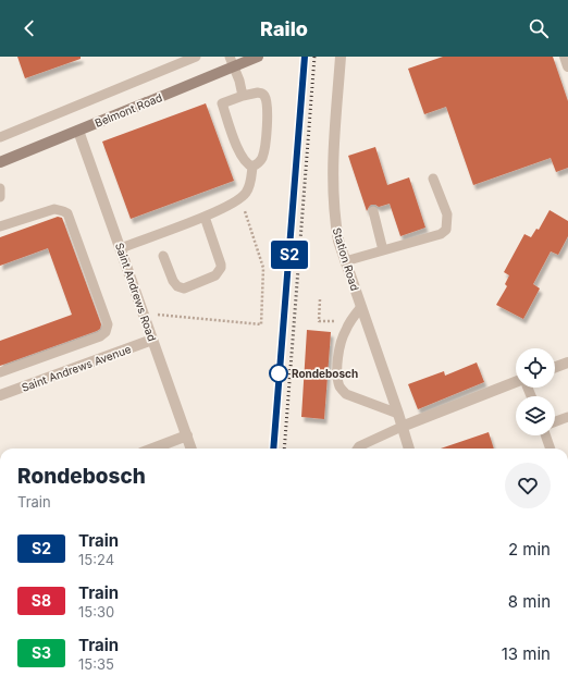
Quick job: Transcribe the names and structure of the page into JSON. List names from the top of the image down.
{
  "streets": {
    "main road": ["Belmont Road"],
    "street": ["Station Road", "Saint Andrews Road", "Saint Andrews Avenue"]
  },
  "crossings": [
    ["Belmont Road", "Saint Andrews Road"],
    ["Saint Andrews Road", "Saint Andrews Avenue"]
  ],
  "places": ["Rondebosch"],
  "page": {
    "header": "Railo",
    "on_map": "S2",
    "heading": ["Rondebosch", "Train"],
    "list": [
      {
        "mark": "S2",
        "name": "Train",
        "note": "15:24",
        "value": "2 min"
      },
      {
        "mark": "S8",
        "name": "Train",
        "note": "15:30",
        "value": "8 min"
      },
      {
        "mark": "S3",
        "name": "Train",
        "note": "15:35",
        "value": "13 min"
      }
    ]
  }
}
